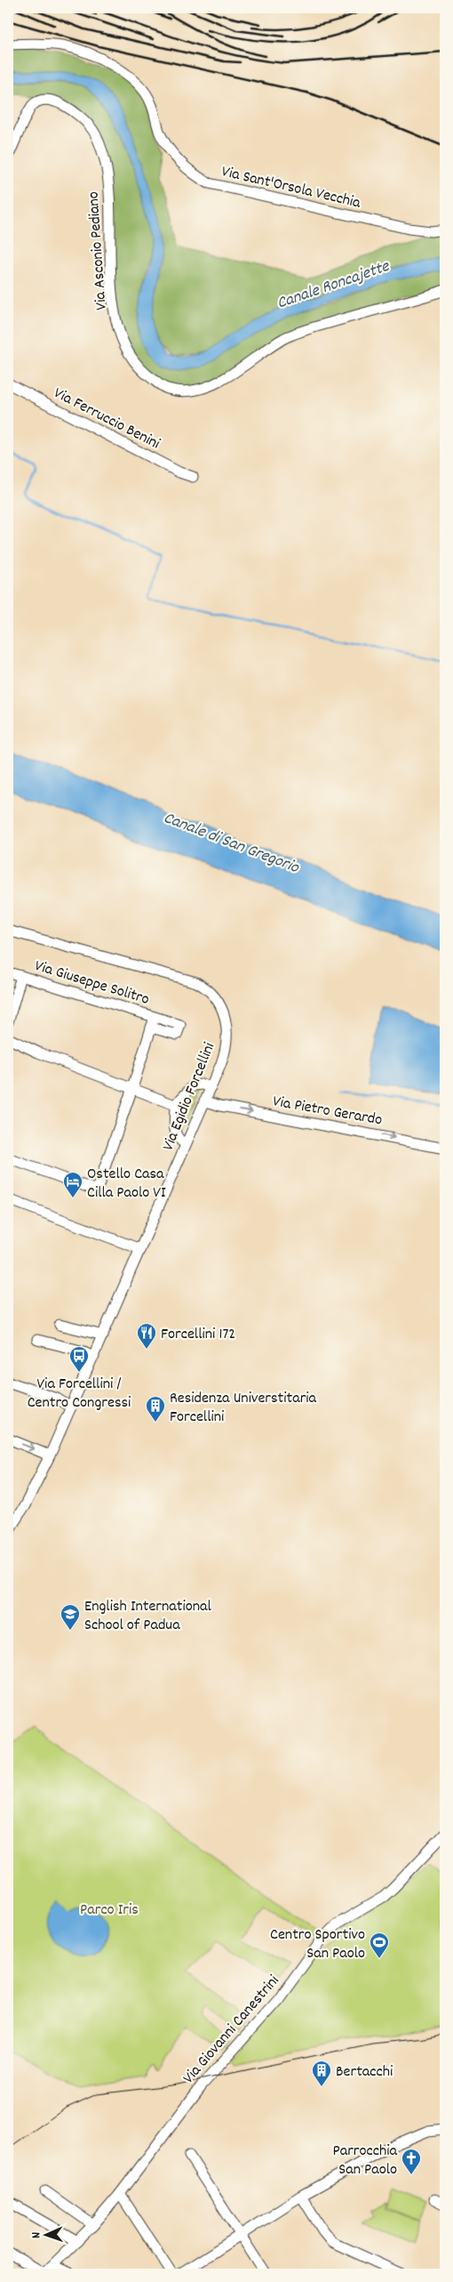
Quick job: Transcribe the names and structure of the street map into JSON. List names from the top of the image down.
{
  "streets": {
    "street": [
      "Via Sant'Orsola Vecchia",
      "Via Asconio Pediano",
      "Via Ferruccio Benini",
      "Via Giuseppe Solitro",
      "Via Egidio Forcellini",
      "Via Pietro Gerardo",
      "Via Giovanni Canestrini"
    ]
  },
  "crossings": [
    ["Via Egidio Forcellini", "Via Pietro Gerardo"]
  ],
  "one_way": ["Via Pietro Gerardo"],
  "water": ["Canale Roncajette", "Canale di San Gregorio"],
  "parks": ["Parco Iris"],
  "places": {
    "hotel": ["Ostello Casa Cilla Paolo VI"],
    "restaurant": ["Forcellini 172"],
    "bus stop": ["Via Forcellini / Centro Congressi"],
    "building": ["Residenza Universtitaria Forcellini", "Bertacchi"],
    "school or university": ["English International School of Padua"],
    "sports": ["Centro Sportivo San Paolo"],
    "church": ["Parrocchia San Paolo"]
  },
  "north": "left"
}
